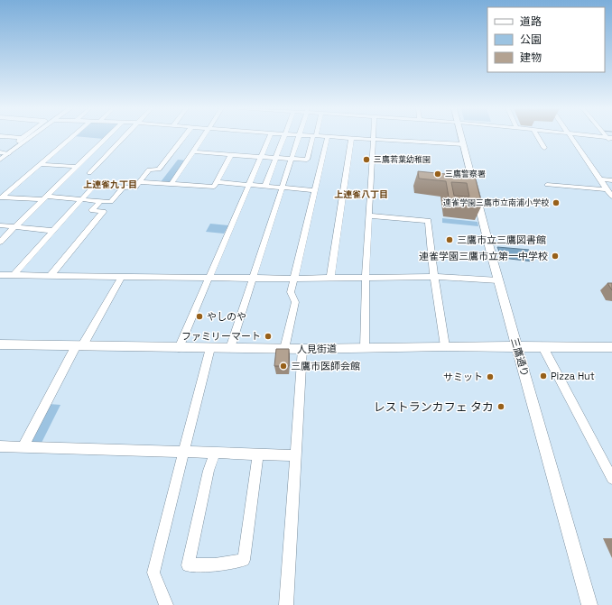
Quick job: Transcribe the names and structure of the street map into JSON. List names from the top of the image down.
{
  "streets": {
    "main road": ["人見街道", "三鷹通り"]
  },
  "crossings": [
    ["人見街道", "三鷹通り"]
  ],
  "districts": ["上連雀九丁目", "上連雀八丁目"],
  "places": [
    "三鷹若葉幼稚園",
    "三鷹警察署",
    "連雀学園三鷹市立南浦小学校",
    "三鷹市立三鷹図書館",
    "連雀学園三鷹市立第一中学校",
    "やしのや",
    "ファミリーマート",
    "三鷹市医師会館",
    "Pizza Hut",
    "サミット",
    "レストランカフェ タカ"
  ],
  "legend": ["道路", "公園", "建物"]
}
